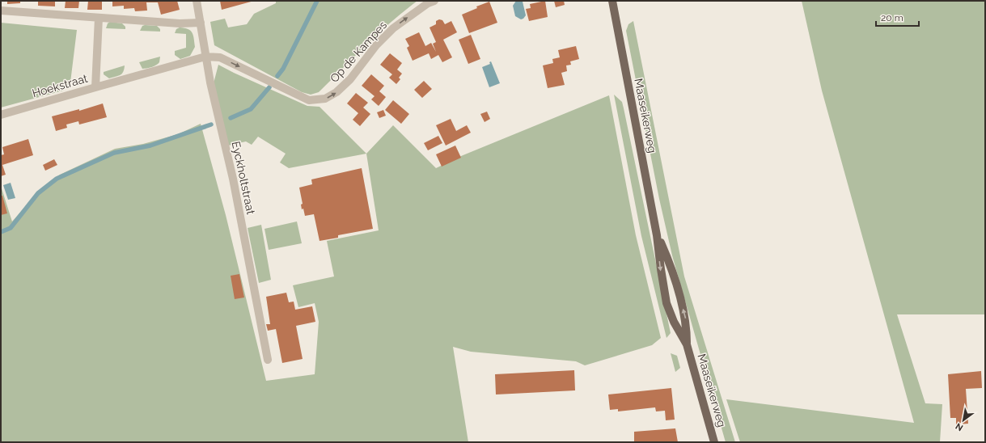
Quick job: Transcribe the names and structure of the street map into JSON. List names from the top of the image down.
{
  "streets": {
    "main road": ["Maaseikerweg"],
    "street": ["Op de Kampes", "Hoekstraat", "Eyckholtstraat"]
  },
  "crossings": [
    ["Op de Kampes", "Eyckholtstraat"]
  ],
  "one_way": ["Op de Kampes"],
  "scale_bar": "20 m",
  "north": "bottom left"
}
